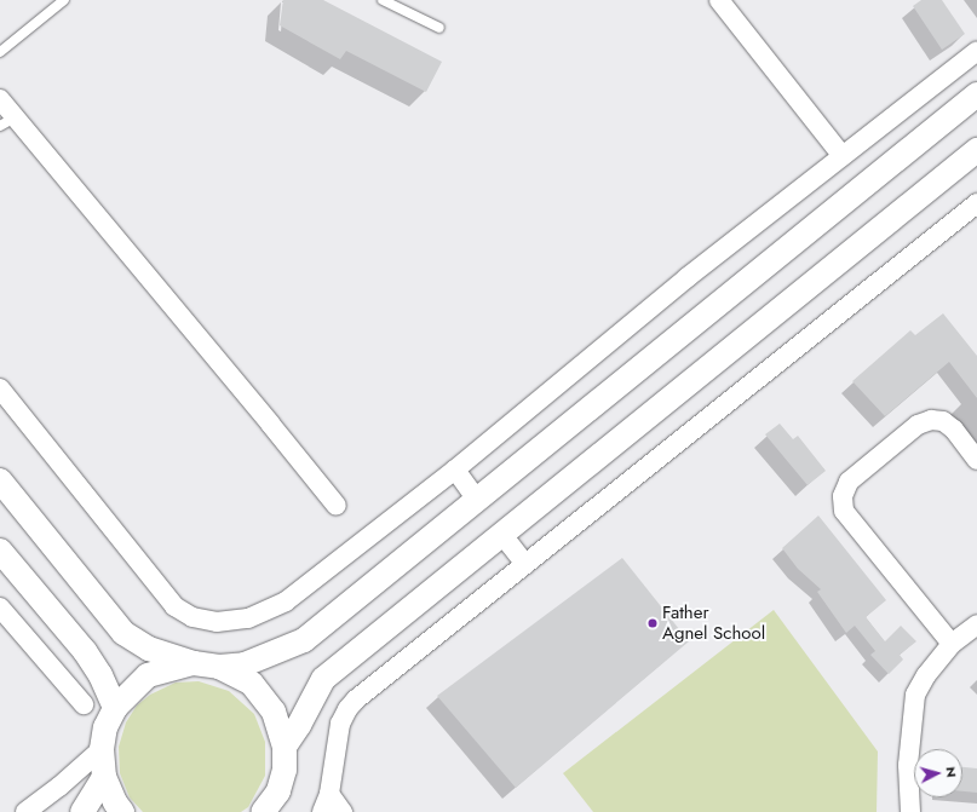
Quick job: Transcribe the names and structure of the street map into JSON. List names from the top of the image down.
{
  "places": ["Father Agnel School"],
  "north": "right"
}
